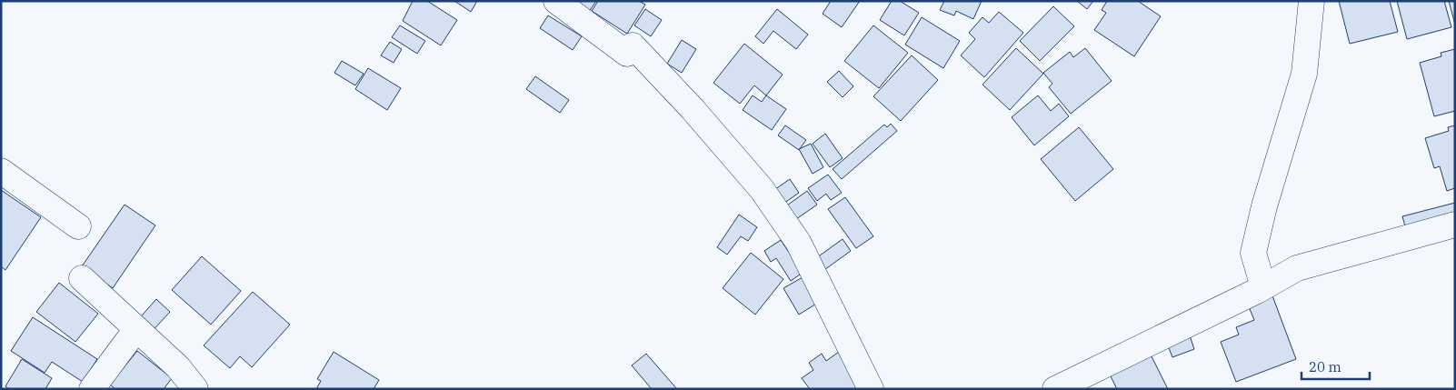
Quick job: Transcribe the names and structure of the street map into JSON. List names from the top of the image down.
{
  "scale_bar": "20 m"
}
